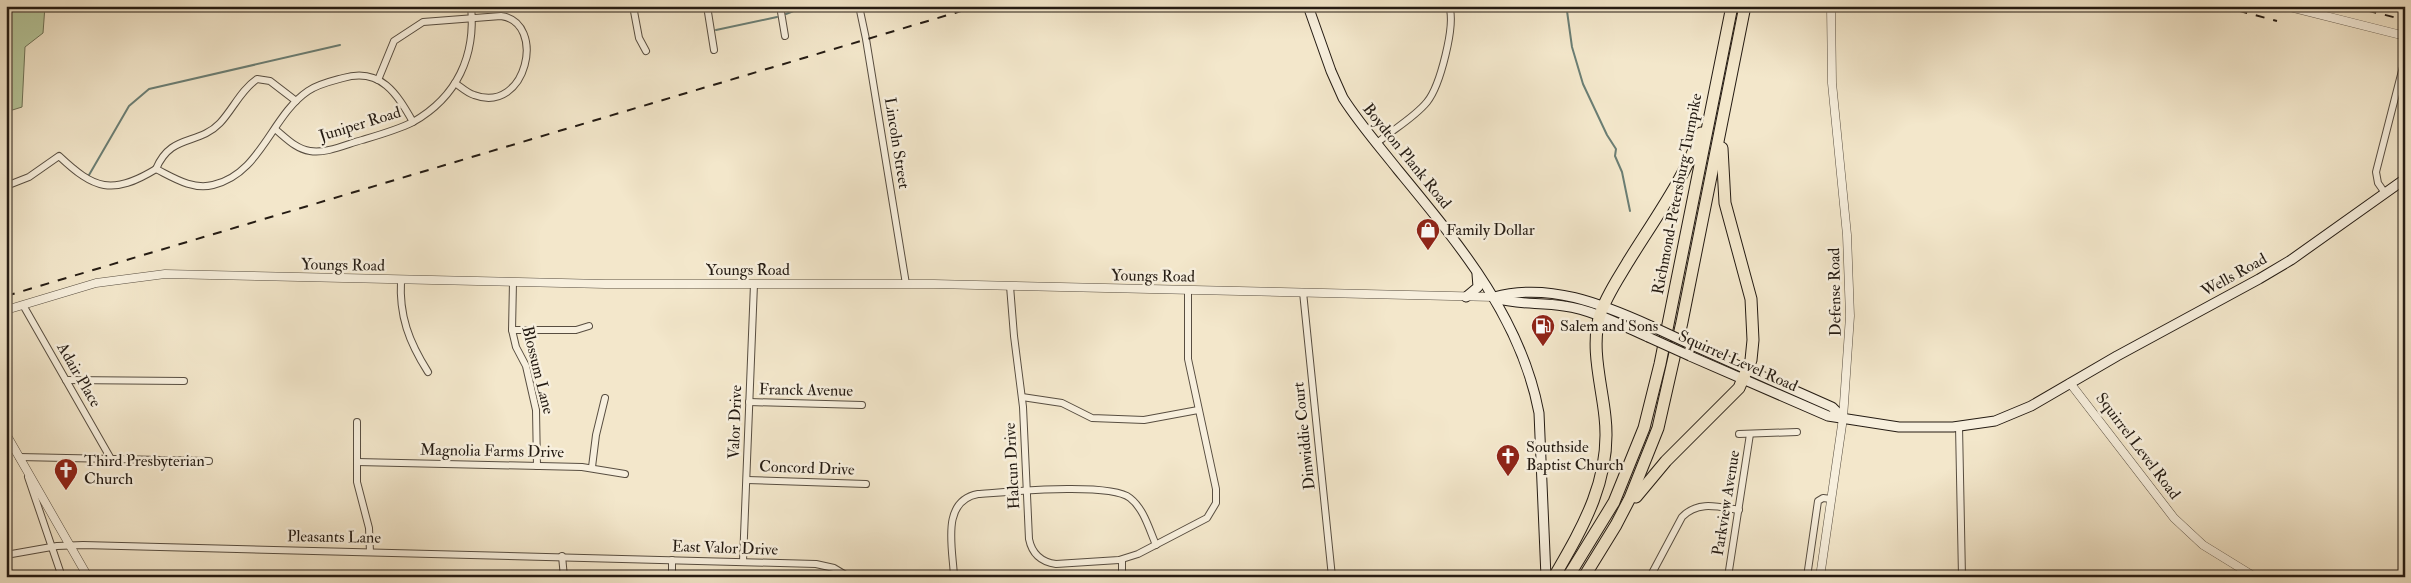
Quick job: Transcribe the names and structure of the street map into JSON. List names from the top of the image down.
{
  "streets": {
    "highway": ["Richmond-Petersburg Turnpike"],
    "main road": ["Boydton Plank Road", "Wells Road", "Squirrel Level Road"],
    "street": [
      "Juniper Road",
      "Lincoln Street",
      "Youngs Road",
      "Defense Road",
      "Blossum Lane",
      "Adair Place",
      "Franck Avenue",
      "Valor Drive",
      "Dinwiddie Court",
      "Magnolia Farms Drive",
      "Halcun Drive",
      "Concord Drive",
      "Parkview Avenue",
      "Pleasants Lane",
      "East Valor Drive"
    ]
  },
  "crossings": [
    ["Lincoln Street", "Youngs Road"],
    ["Boydton Plank Road", "Youngs Road"],
    ["Boydton Plank Road", "Squirrel Level Road"],
    ["Youngs Road", "Squirrel Level Road"],
    ["Youngs Road", "Blossum Lane"],
    ["Youngs Road", "Adair Place"],
    ["Youngs Road", "Valor Drive"],
    ["Youngs Road", "Dinwiddie Court"],
    ["Youngs Road", "Halcun Drive"],
    ["Wells Road", "Squirrel Level Road"],
    ["Defense Road", "Squirrel Level Road"],
    ["Blossum Lane", "Magnolia Farms Drive"],
    ["Franck Avenue", "Valor Drive"],
    ["Valor Drive", "Concord Drive"],
    ["Valor Drive", "East Valor Drive"],
    ["Pleasants Lane", "East Valor Drive"]
  ],
  "places": {
    "shop": ["Family Dollar"],
    "fuel station": ["Salem and Sons"],
    "church": ["Southside Baptist Church", "Third Presbyterian Church"]
  }
}
